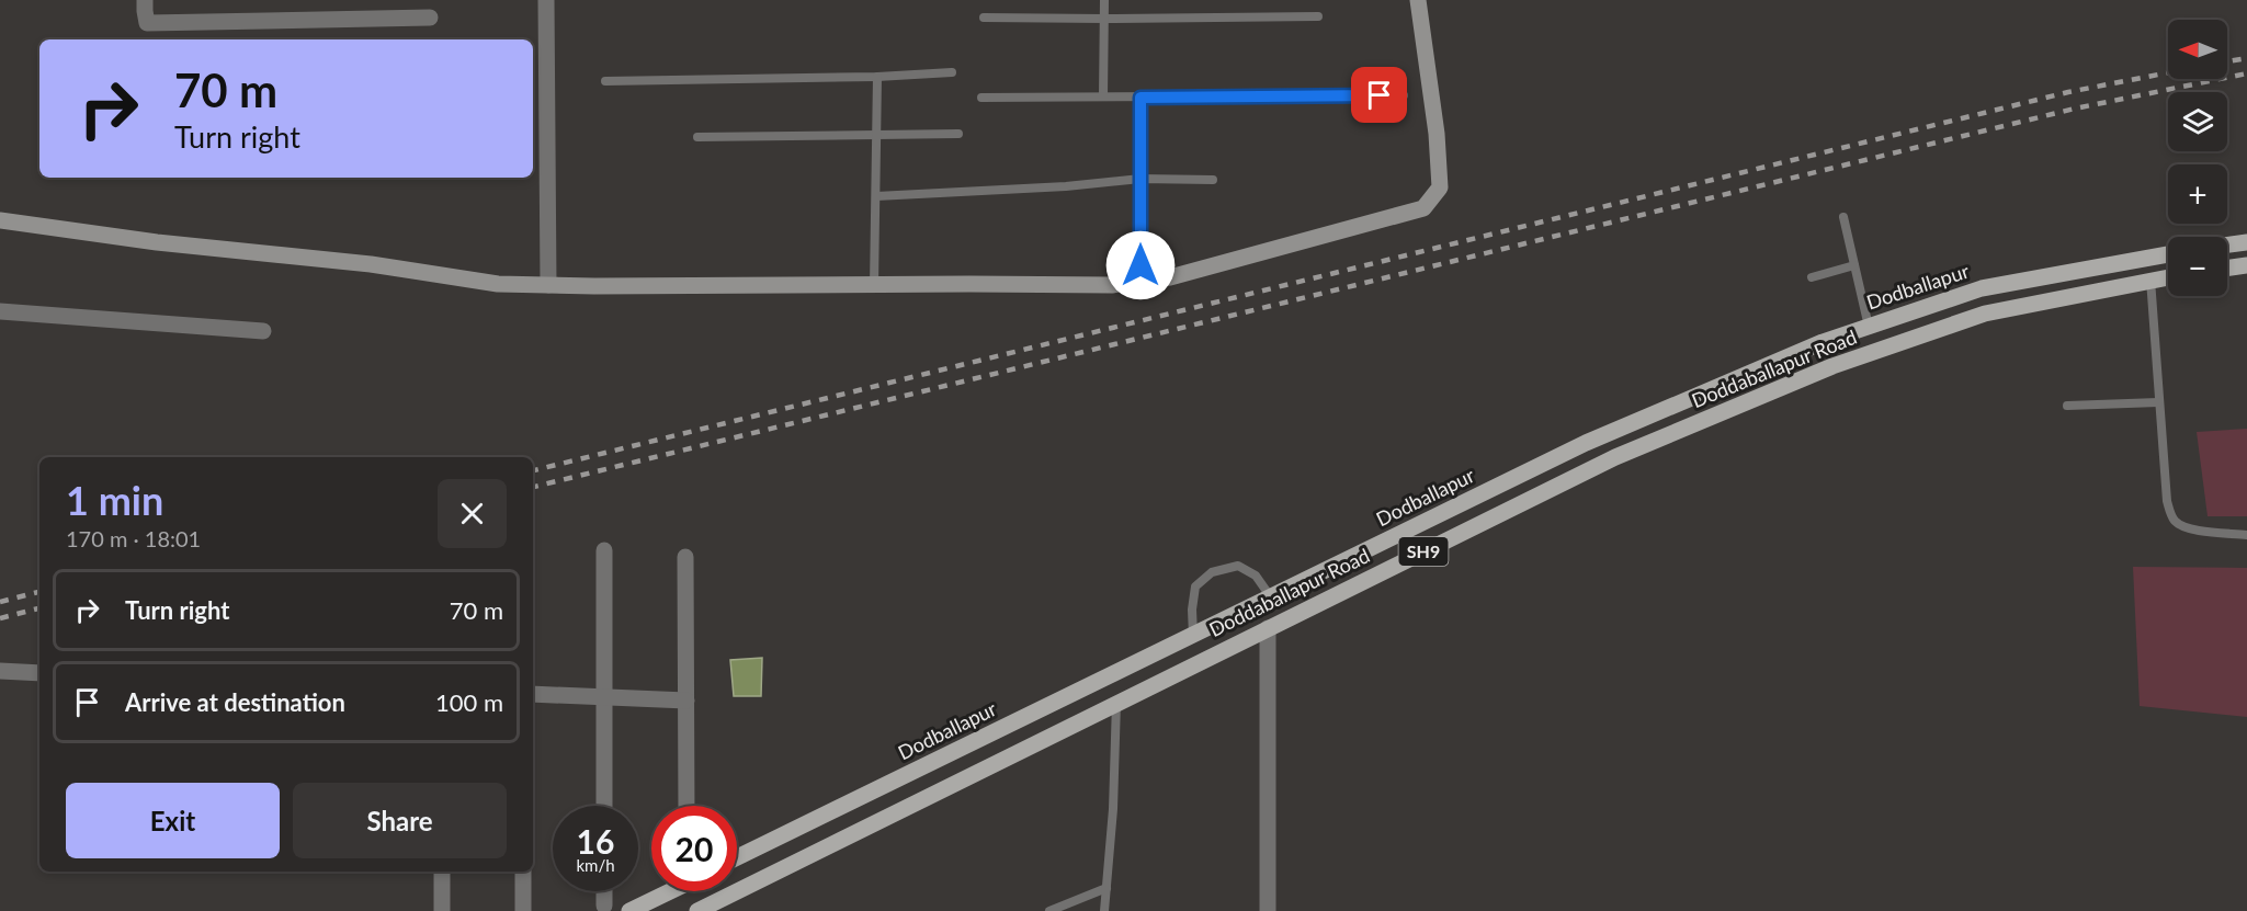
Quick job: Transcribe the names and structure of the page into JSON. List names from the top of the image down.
{
  "streets": {
    "main road": ["Dodballapur", "Doddaballapur Road", "SH9"]
  },
  "north": "left",
  "page": {
    "map_buttons": ["+", "−"],
    "turn": ["70 m", "Turn right"],
    "heading": ["1 min", "170 m · 18:01"],
    "list": [
      {
        "name": "Turn right",
        "value": "70 m"
      },
      {
        "name": "Arrive at destination",
        "value": "100 m"
      }
    ],
    "buttons": ["Exit", "Share"],
    "speed": "16 km/h",
    "limit": "20"
  }
}
